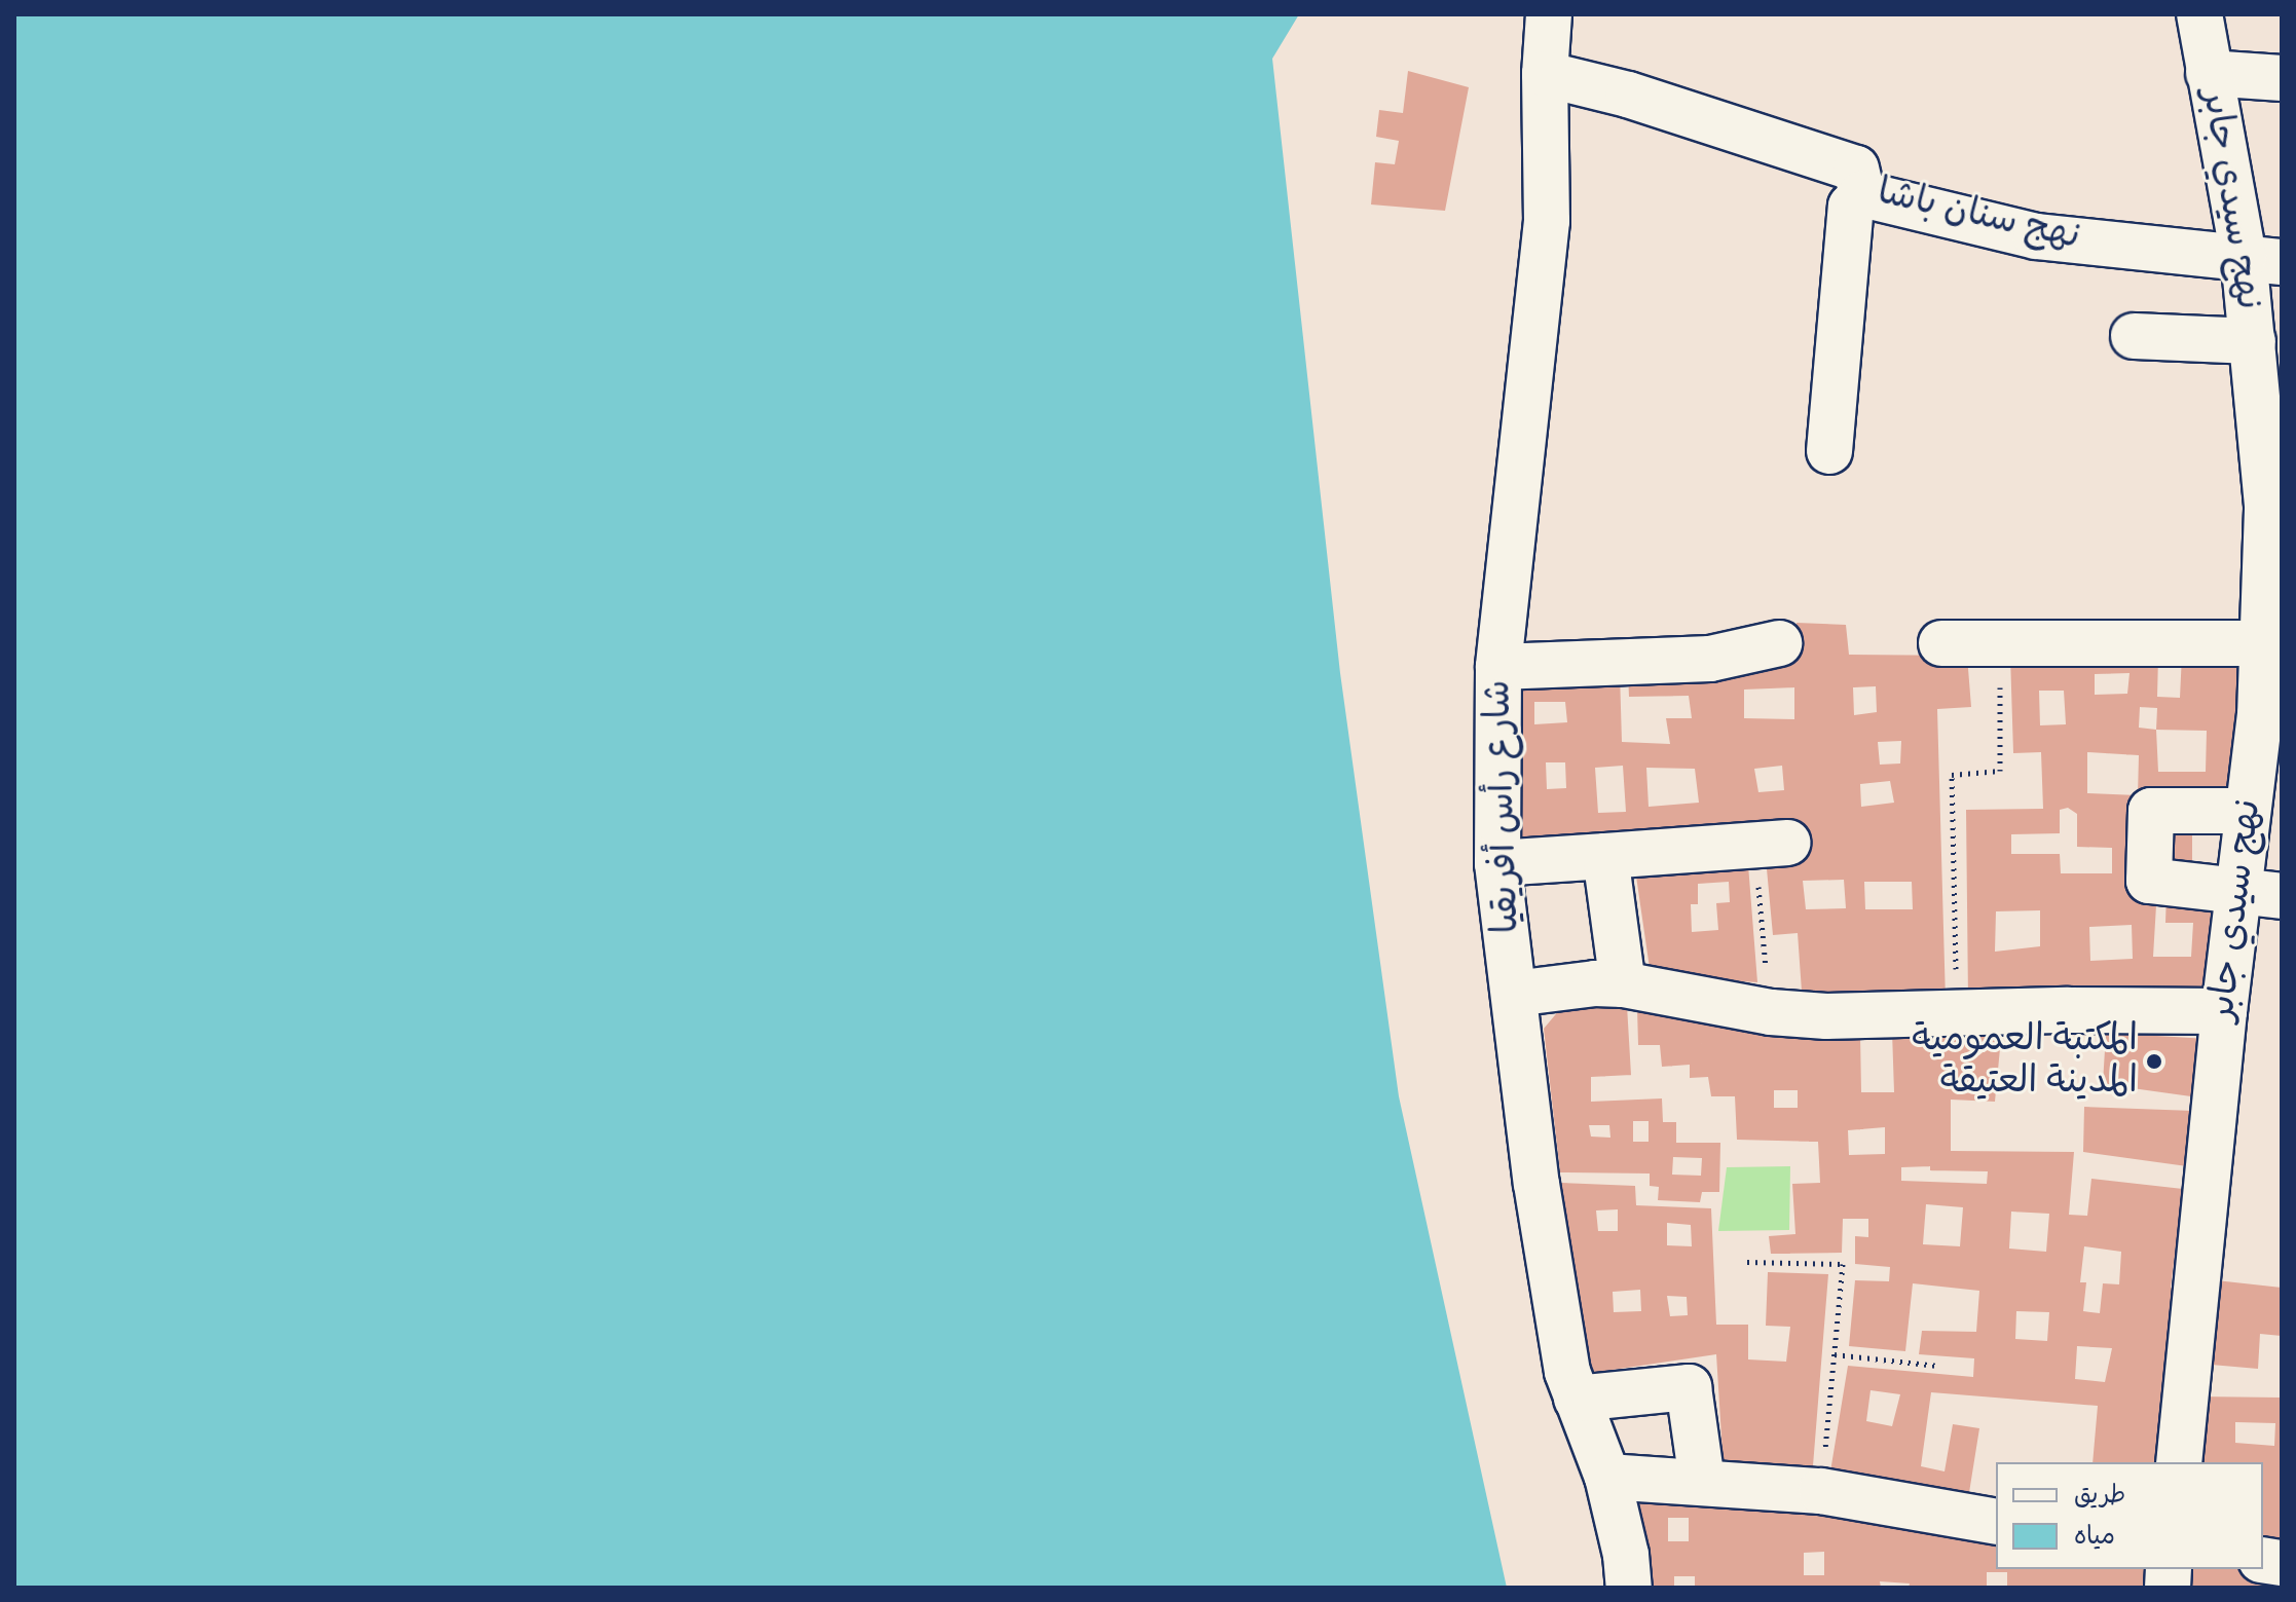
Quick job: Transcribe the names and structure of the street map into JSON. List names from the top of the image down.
{
  "streets": {
    "street": ["نهج سيدي جابر", "نهج سنان باشا", "شارع رأس أفريقيا"]
  },
  "crossings": [
    ["نهج سيدي جابر", "نهج سنان باشا"],
    ["نهج سنان باشا", "شارع رأس أفريقيا"]
  ],
  "places": ["المكتبة العمومية المدينة العتيقة"],
  "legend": ["طريق", "مياه"]
}
